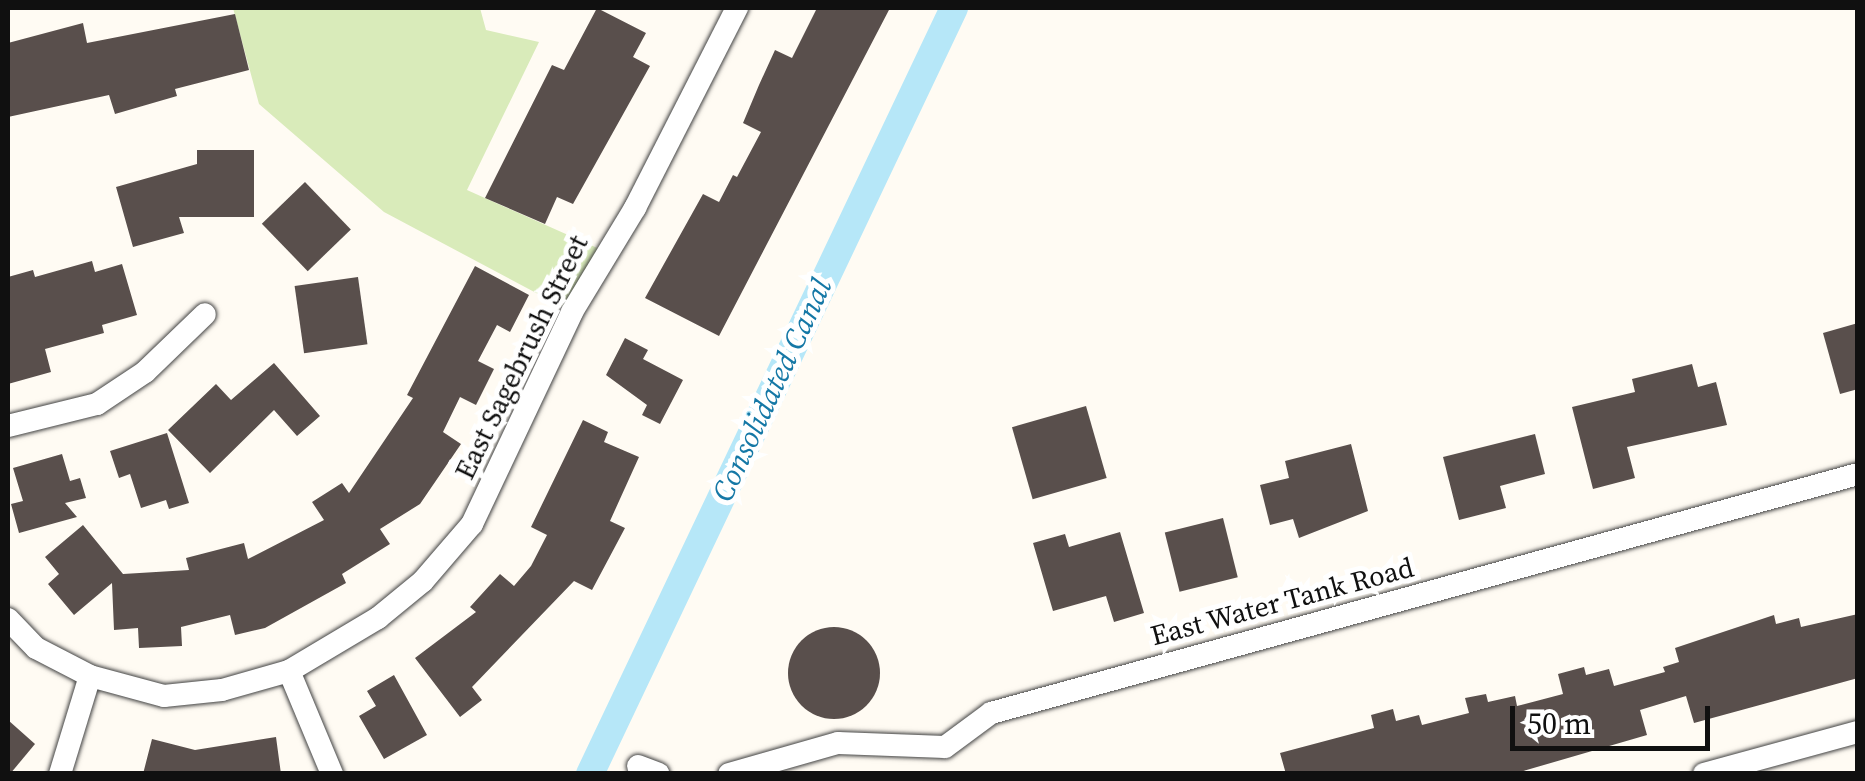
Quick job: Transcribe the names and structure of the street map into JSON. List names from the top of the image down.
{
  "streets": {
    "street": ["East Sagebrush Street", "East Water Tank Road"]
  },
  "water": ["Consolidated Canal"],
  "scale_bar": "50 m"
}
